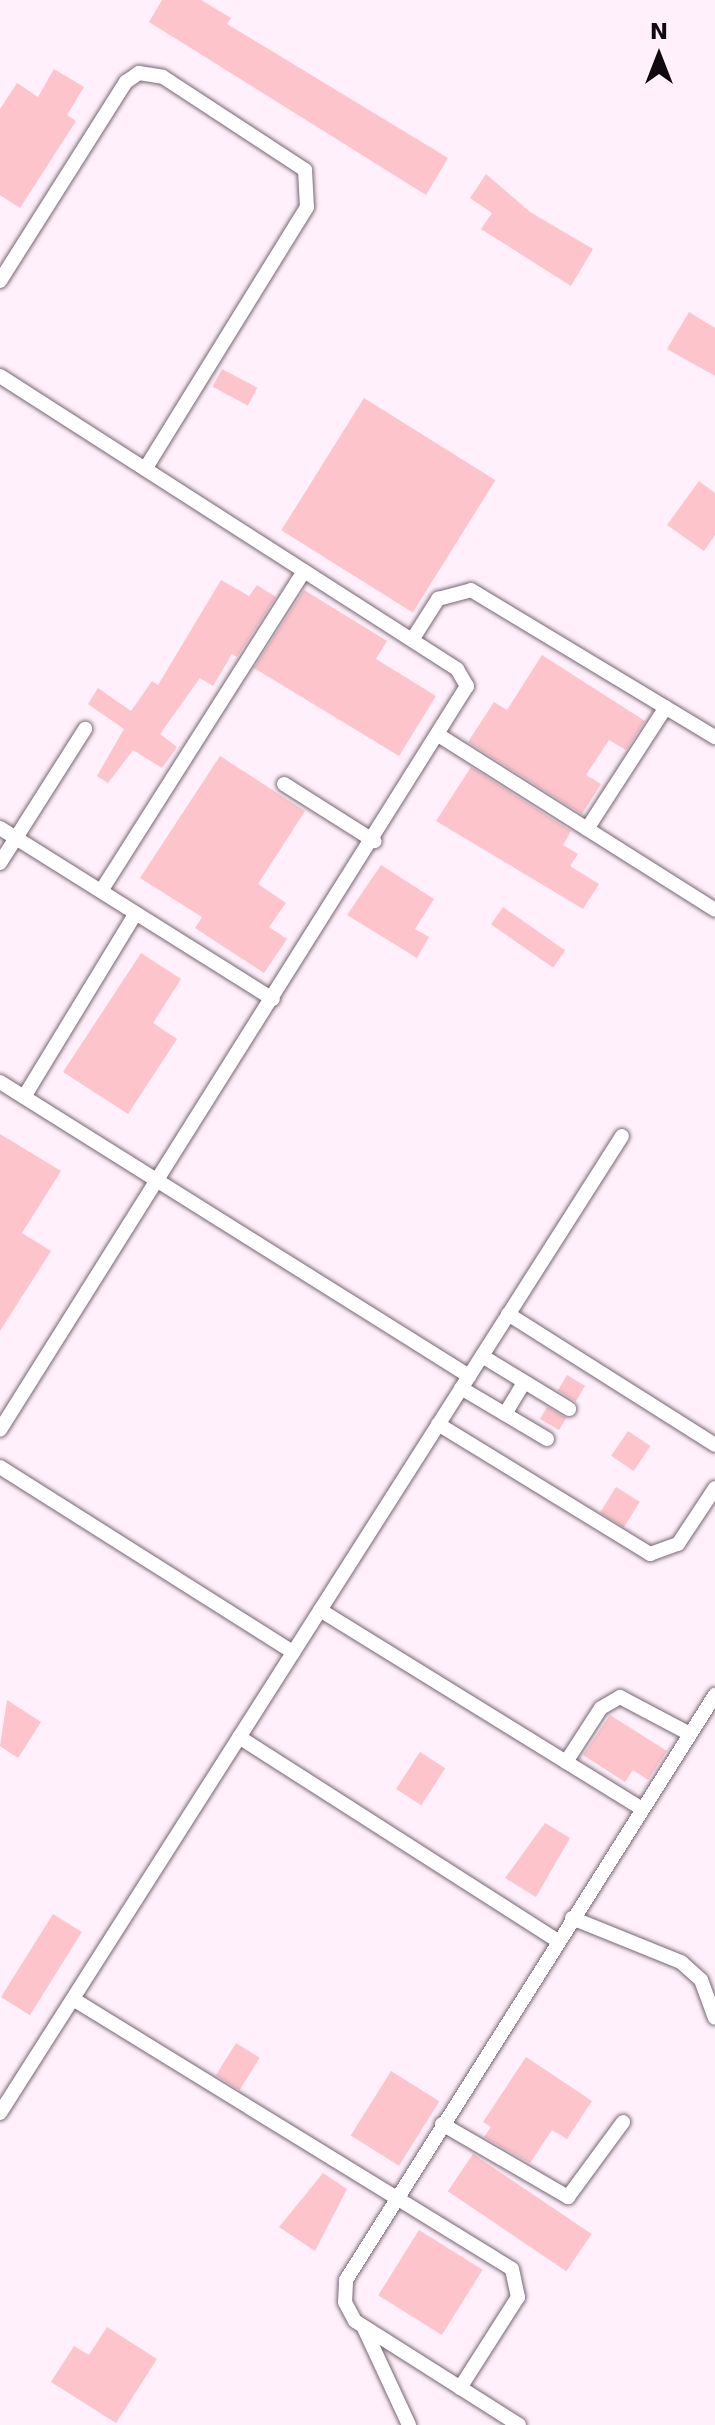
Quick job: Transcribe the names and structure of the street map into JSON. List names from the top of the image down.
{
  "north": "top"
}
